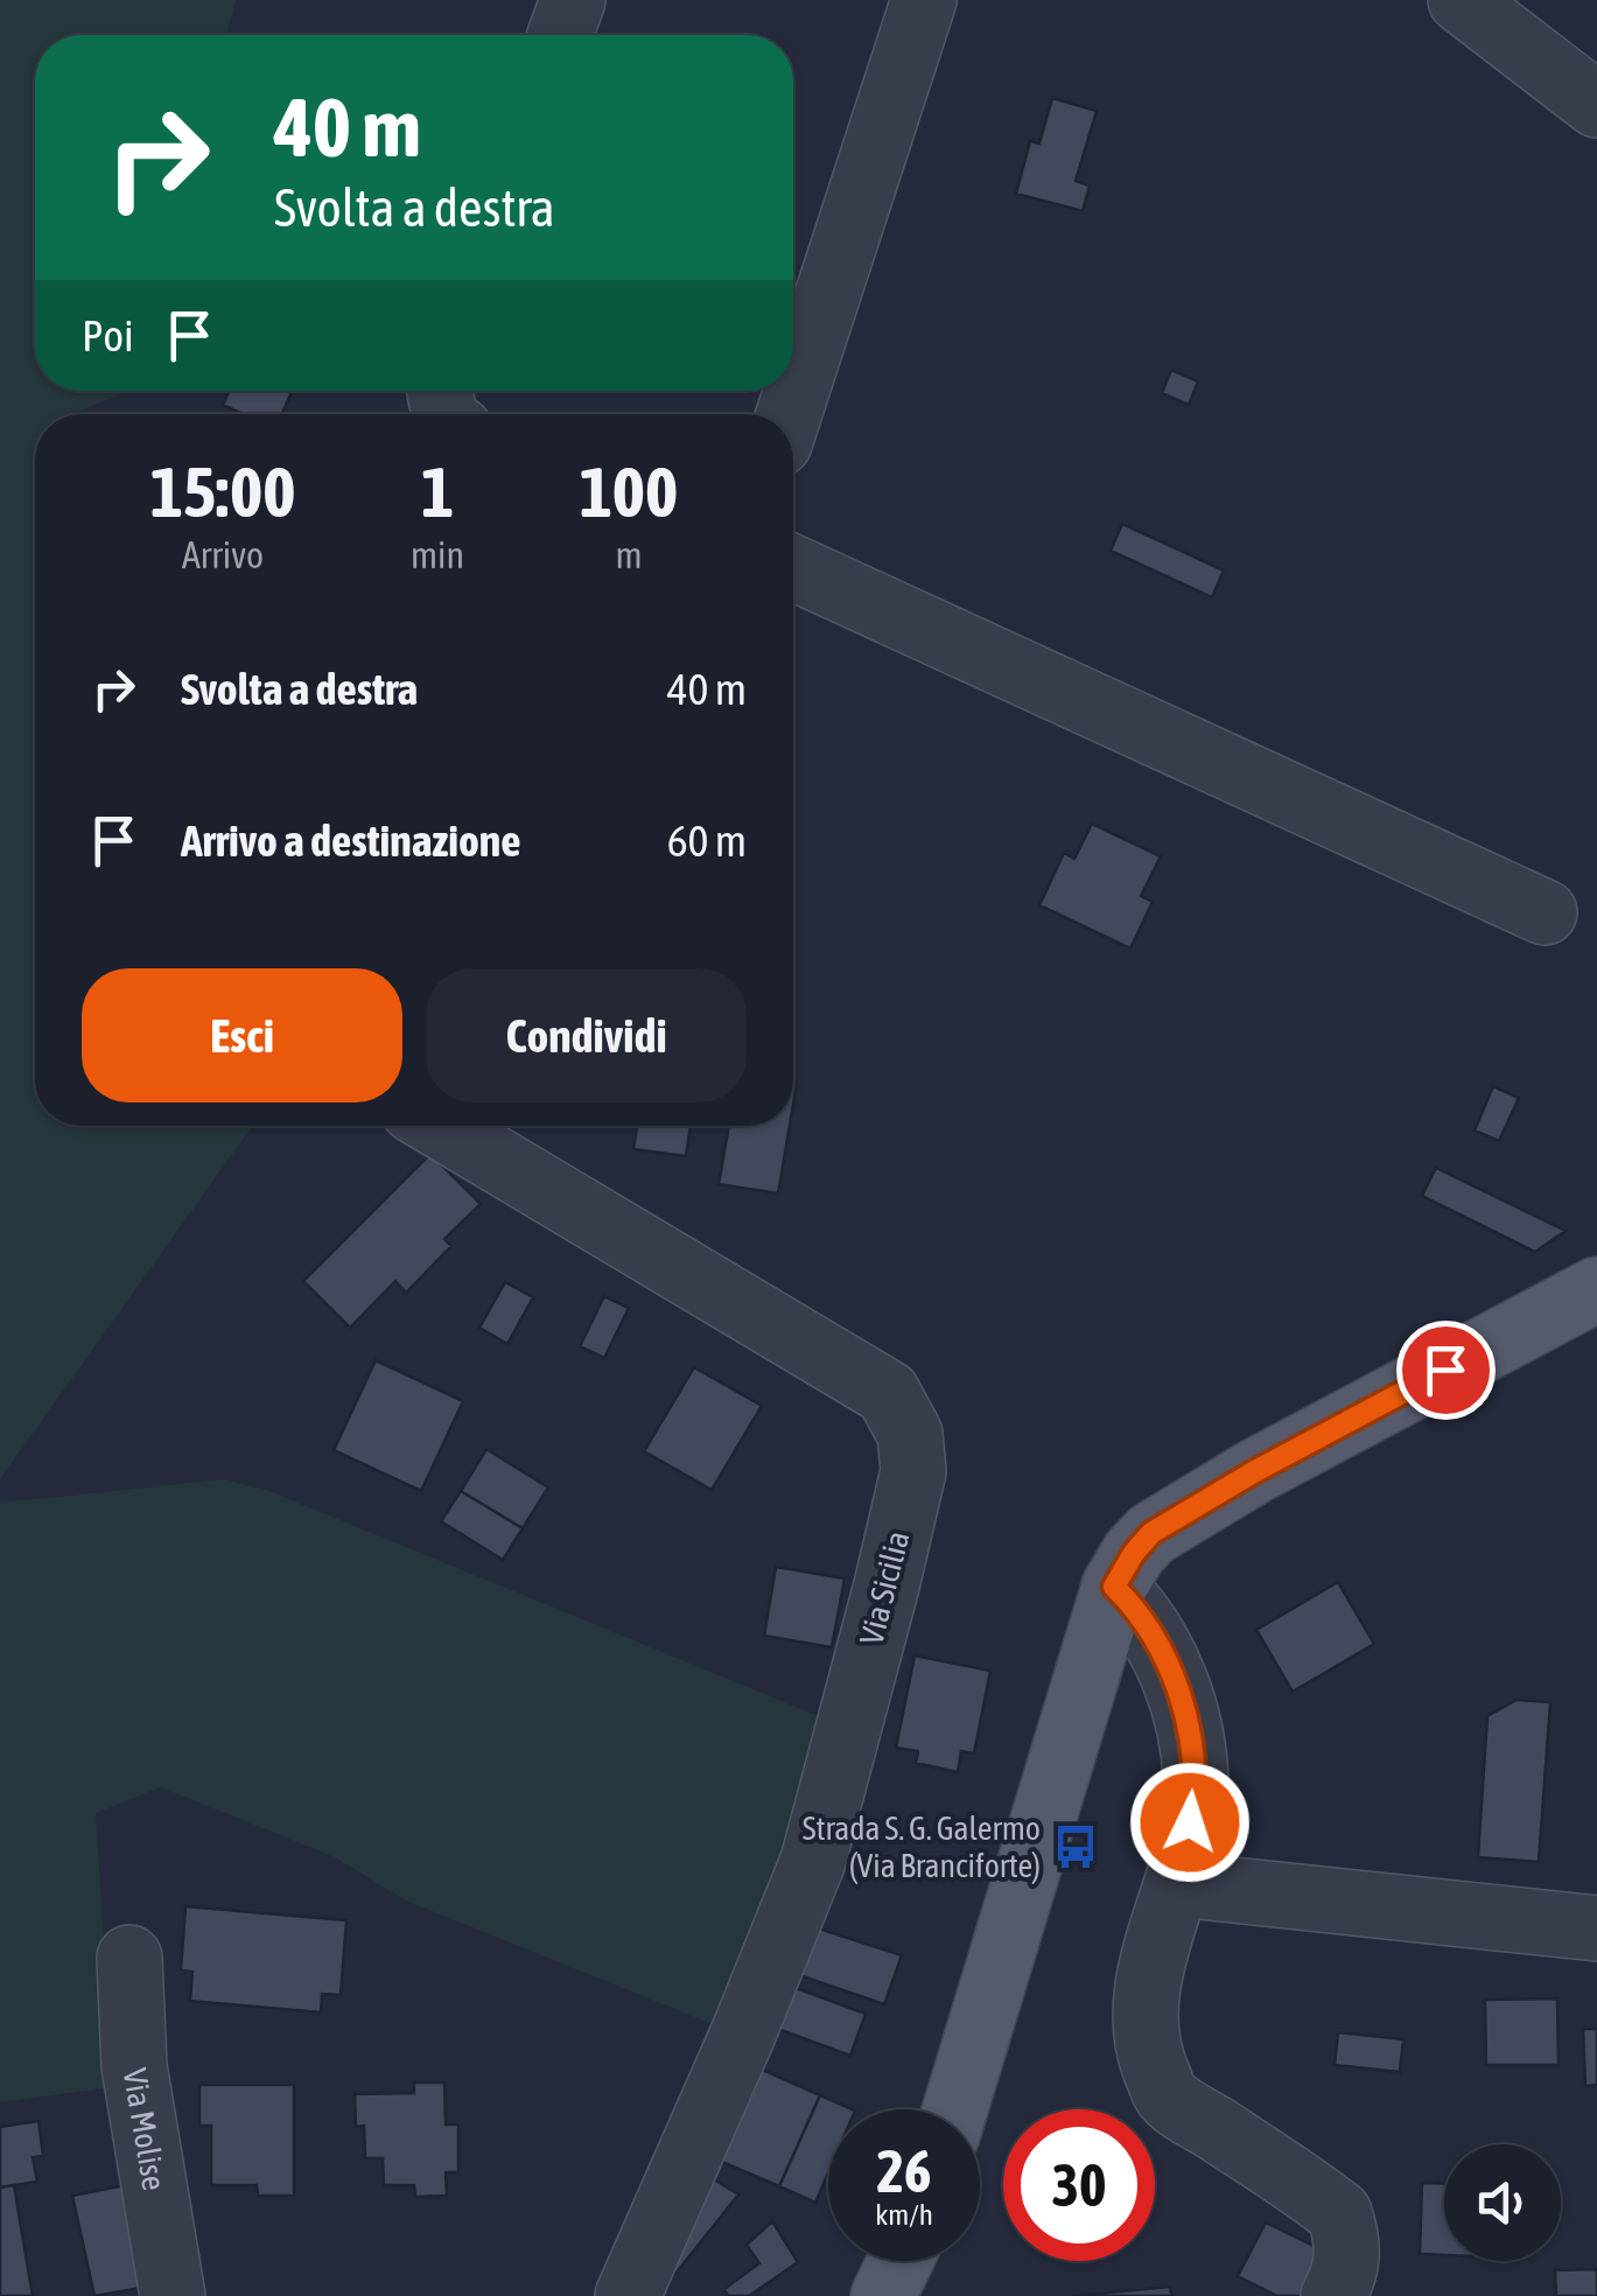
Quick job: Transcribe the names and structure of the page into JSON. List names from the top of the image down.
{
  "streets": {
    "street": ["Via Sicilia", "Via Molise"]
  },
  "places": {
    "bus stop": ["Strada S. G. Galermo (Via Branciforte)"]
  },
  "page": {
    "turn": ["40 m", "Svolta a destra"],
    "then": "Poi",
    "eta": [
      "15:00",
      "Arrivo",
      "1",
      "min",
      "100",
      "m"
    ],
    "list": [
      {
        "name": "Svolta a destra",
        "value": "40 m"
      },
      {
        "name": "Arrivo a destinazione",
        "value": "60 m"
      }
    ],
    "buttons": ["Esci", "Condividi"],
    "speed": "26 km/h",
    "limit": "30"
  }
}
